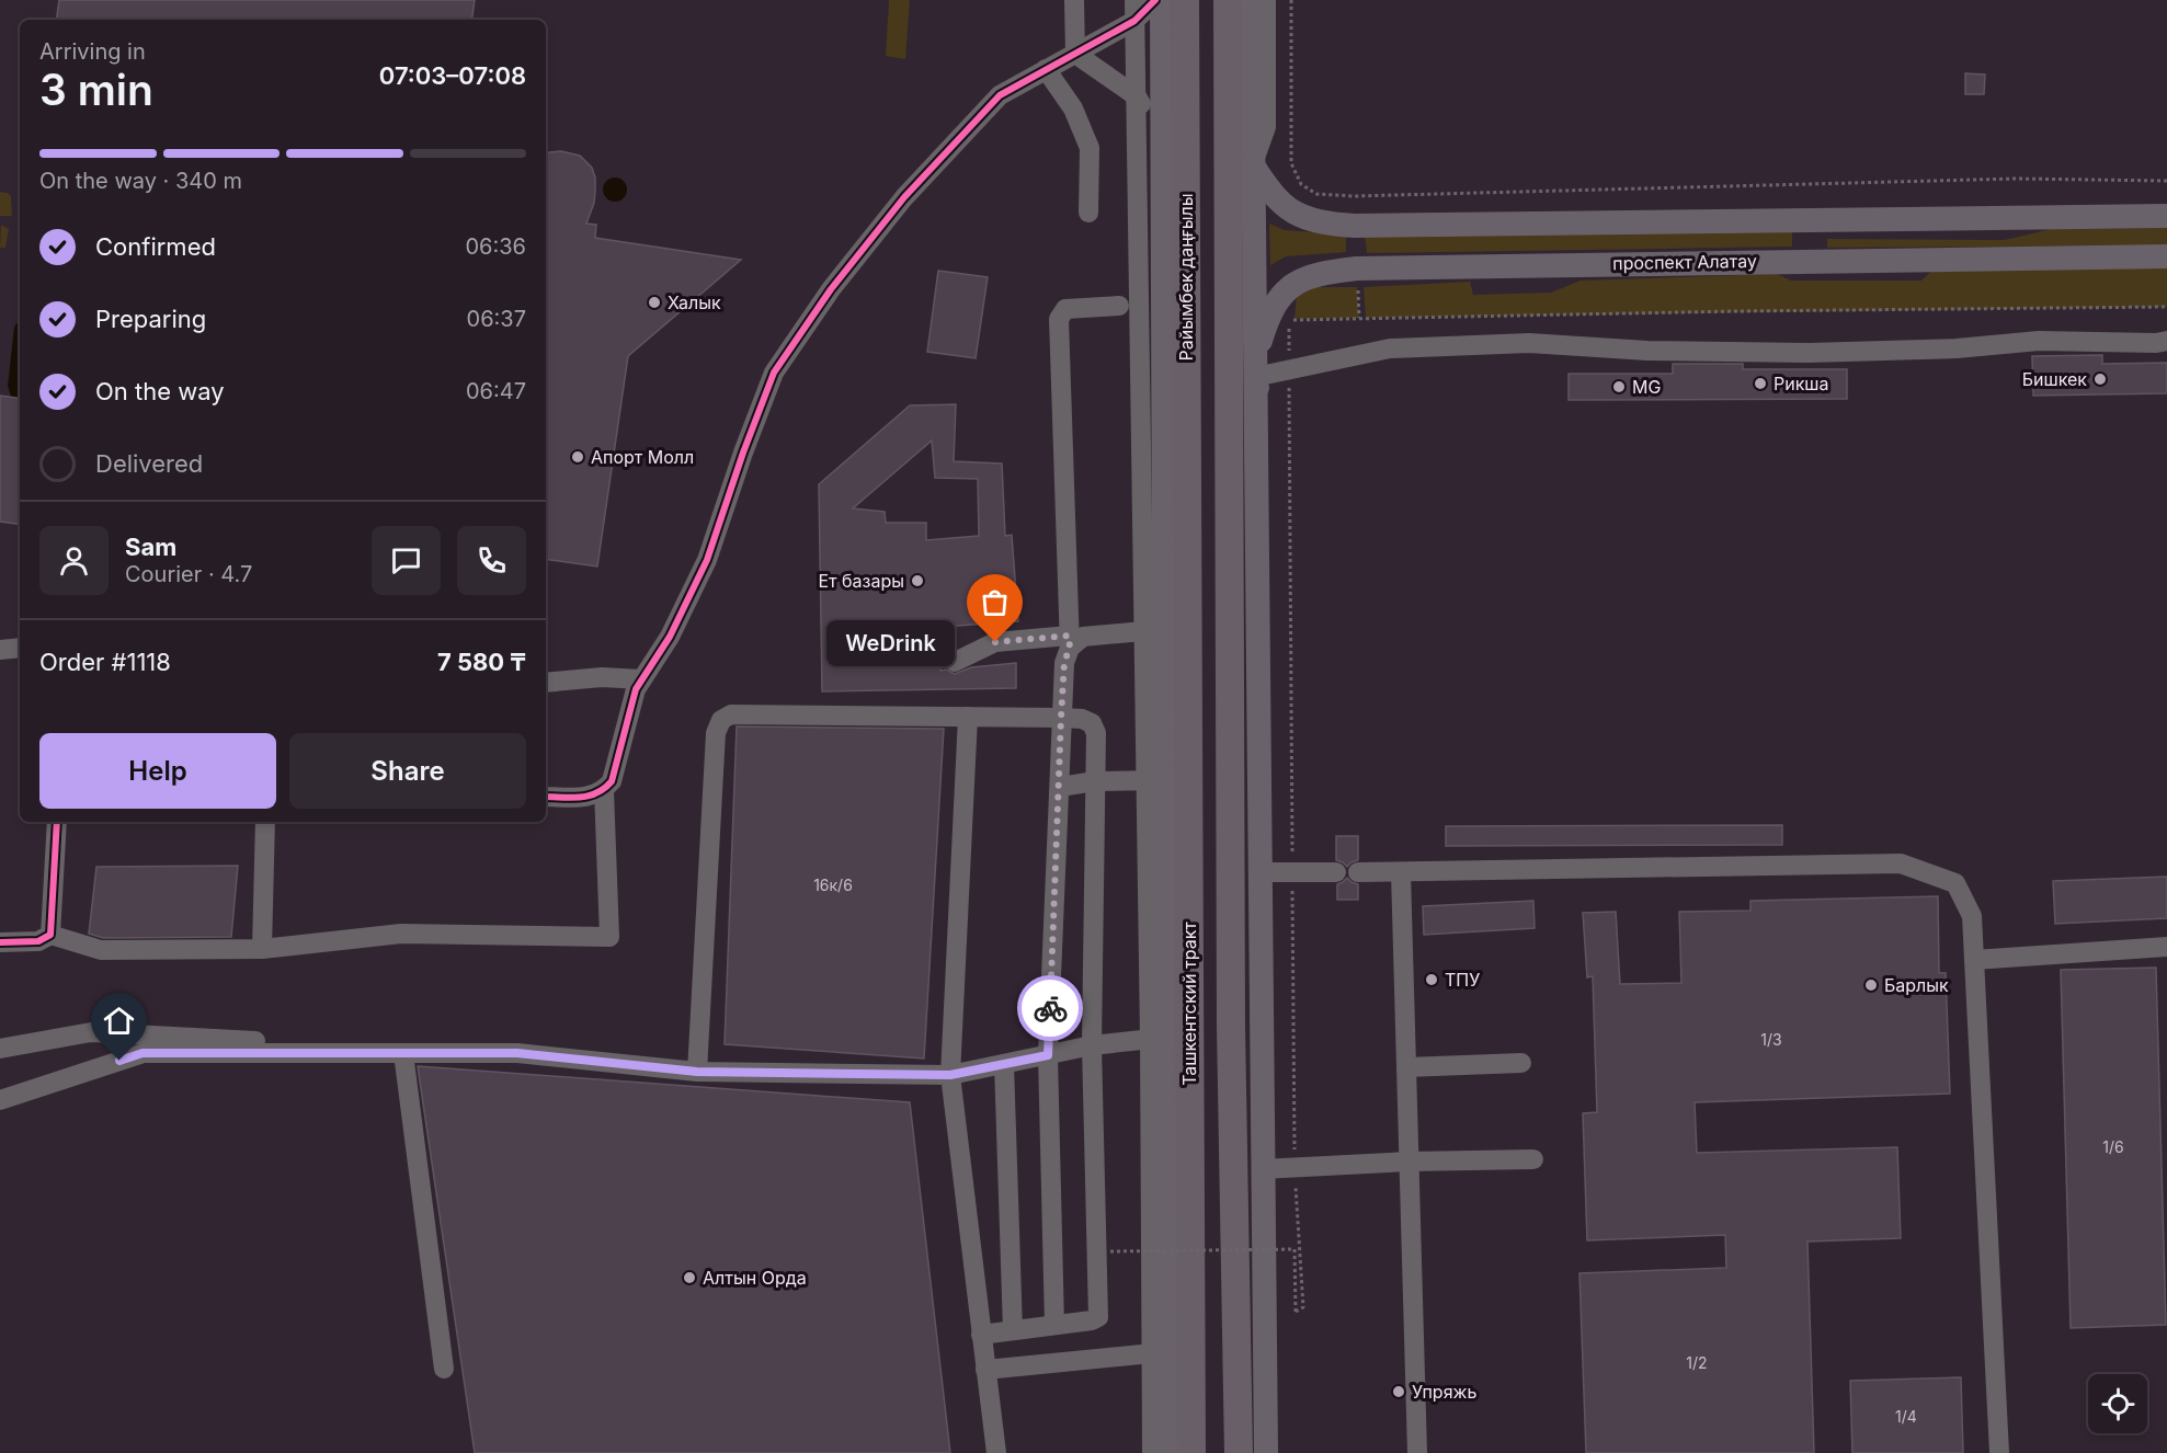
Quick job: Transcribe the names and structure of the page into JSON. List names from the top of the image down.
{
  "streets": {
    "highway": ["Райымбек даңғылы", "Ташкентский тракт"],
    "main road": ["проспект Алатау"]
  },
  "crossings": [
    ["Райымбек даңғылы", "Ташкентский тракт"]
  ],
  "places": [
    "Халык",
    "Бишкек",
    "Рикша",
    "MG",
    "Апорт Молл",
    "Ет базары",
    "WeDrink",
    "ТПУ",
    "Барлык",
    "Алтын Орда",
    "Упряжь"
  ],
  "house_numbers": [
    "16к/6",
    "1/3",
    "1/6",
    "1/2",
    "1/4"
  ],
  "page": {
    "heading": ["3 min", "Arriving in", "07:03–07:08"],
    "panel": [
      "Sam",
      "Courier · 4.7",
      "Order #1118",
      "7 580 ₸"
    ],
    "bar": "On the way · 340 m",
    "list": [
      ["Confirmed", "06:36"],
      ["Preparing", "06:37"],
      ["On the way", "06:47"],
      "Delivered"
    ],
    "bubble": "WeDrink",
    "buttons": ["Help", "Share"]
  }
}
